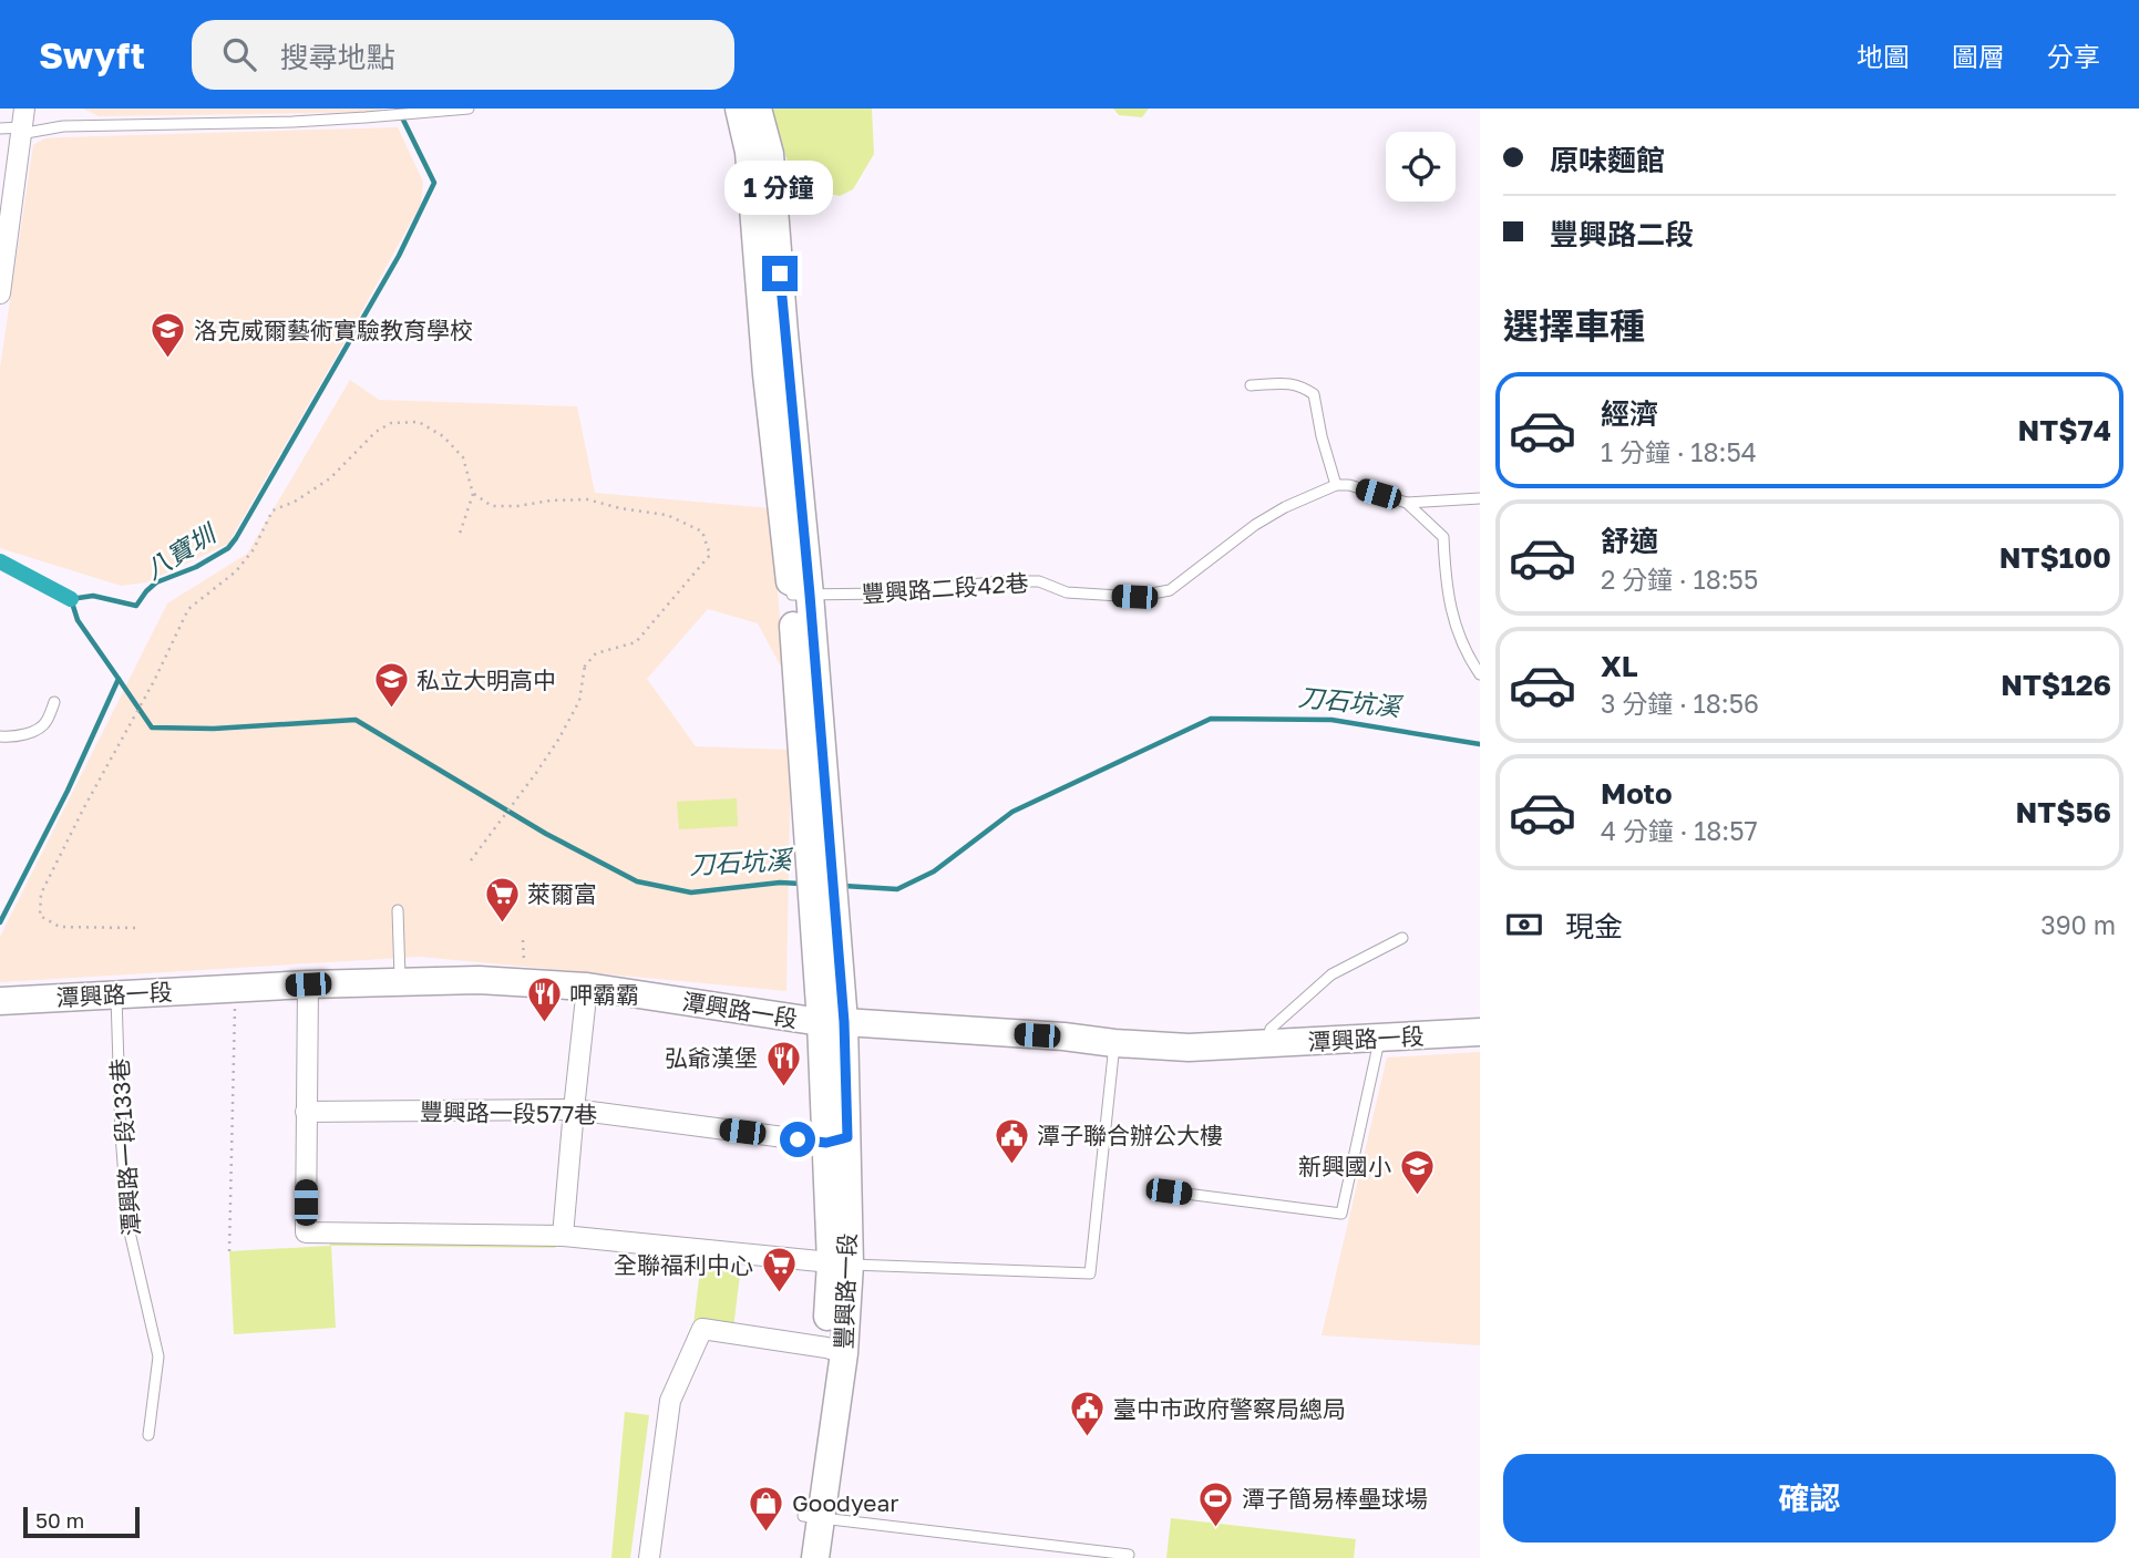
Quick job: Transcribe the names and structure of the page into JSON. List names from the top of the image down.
{
  "streets": {
    "street": ["潭興路一段", "豐興路一段577巷", "豐興路一段"],
    "lane": ["豐興路二段42巷", "潭興路一段133巷"]
  },
  "crossings": [
    ["豐興路二段42巷", "豐興路一段"],
    ["潭興路一段", "潭興路一段133巷"],
    ["潭興路一段", "豐興路一段"],
    ["豐興路一段577巷", "豐興路一段"]
  ],
  "water": ["八寶圳", "刀石坑溪"],
  "places": {
    "school or university": ["洛克威爾藝術實驗教育學校", "私立大明高中", "新興國小"],
    "supermarket": ["萊爾富", "全聯福利中心"],
    "restaurant": ["呷霸霸", "弘爺漢堡"],
    "public building": ["潭子聯合辦公大樓", "臺中市政府警察局總局"],
    "sports": ["潭子簡易棒壘球場"],
    "shop": ["Goodyear"]
  },
  "scale_bar": "50 m",
  "page": {
    "header": "Swyft",
    "search": "搜尋地點",
    "nav": ["地圖", "圖層", "分享"],
    "banner": ["原味麵館", "豐興路二段"],
    "bubble": "1 分鐘",
    "heading": "選擇車種",
    "list": [
      {
        "name": "經濟",
        "note": "1 分鐘 · 18:54",
        "value": "NT$74"
      },
      {
        "name": "舒適",
        "note": "2 分鐘 · 18:55",
        "value": "NT$100"
      },
      {
        "name": "XL",
        "note": "3 分鐘 · 18:56",
        "value": "NT$126"
      },
      {
        "name": "Moto",
        "note": "4 分鐘 · 18:57",
        "value": "NT$56"
      }
    ],
    "pay": ["現金", "390 m"],
    "buttons": "確認",
    "scale": "50 m"
  }
}
